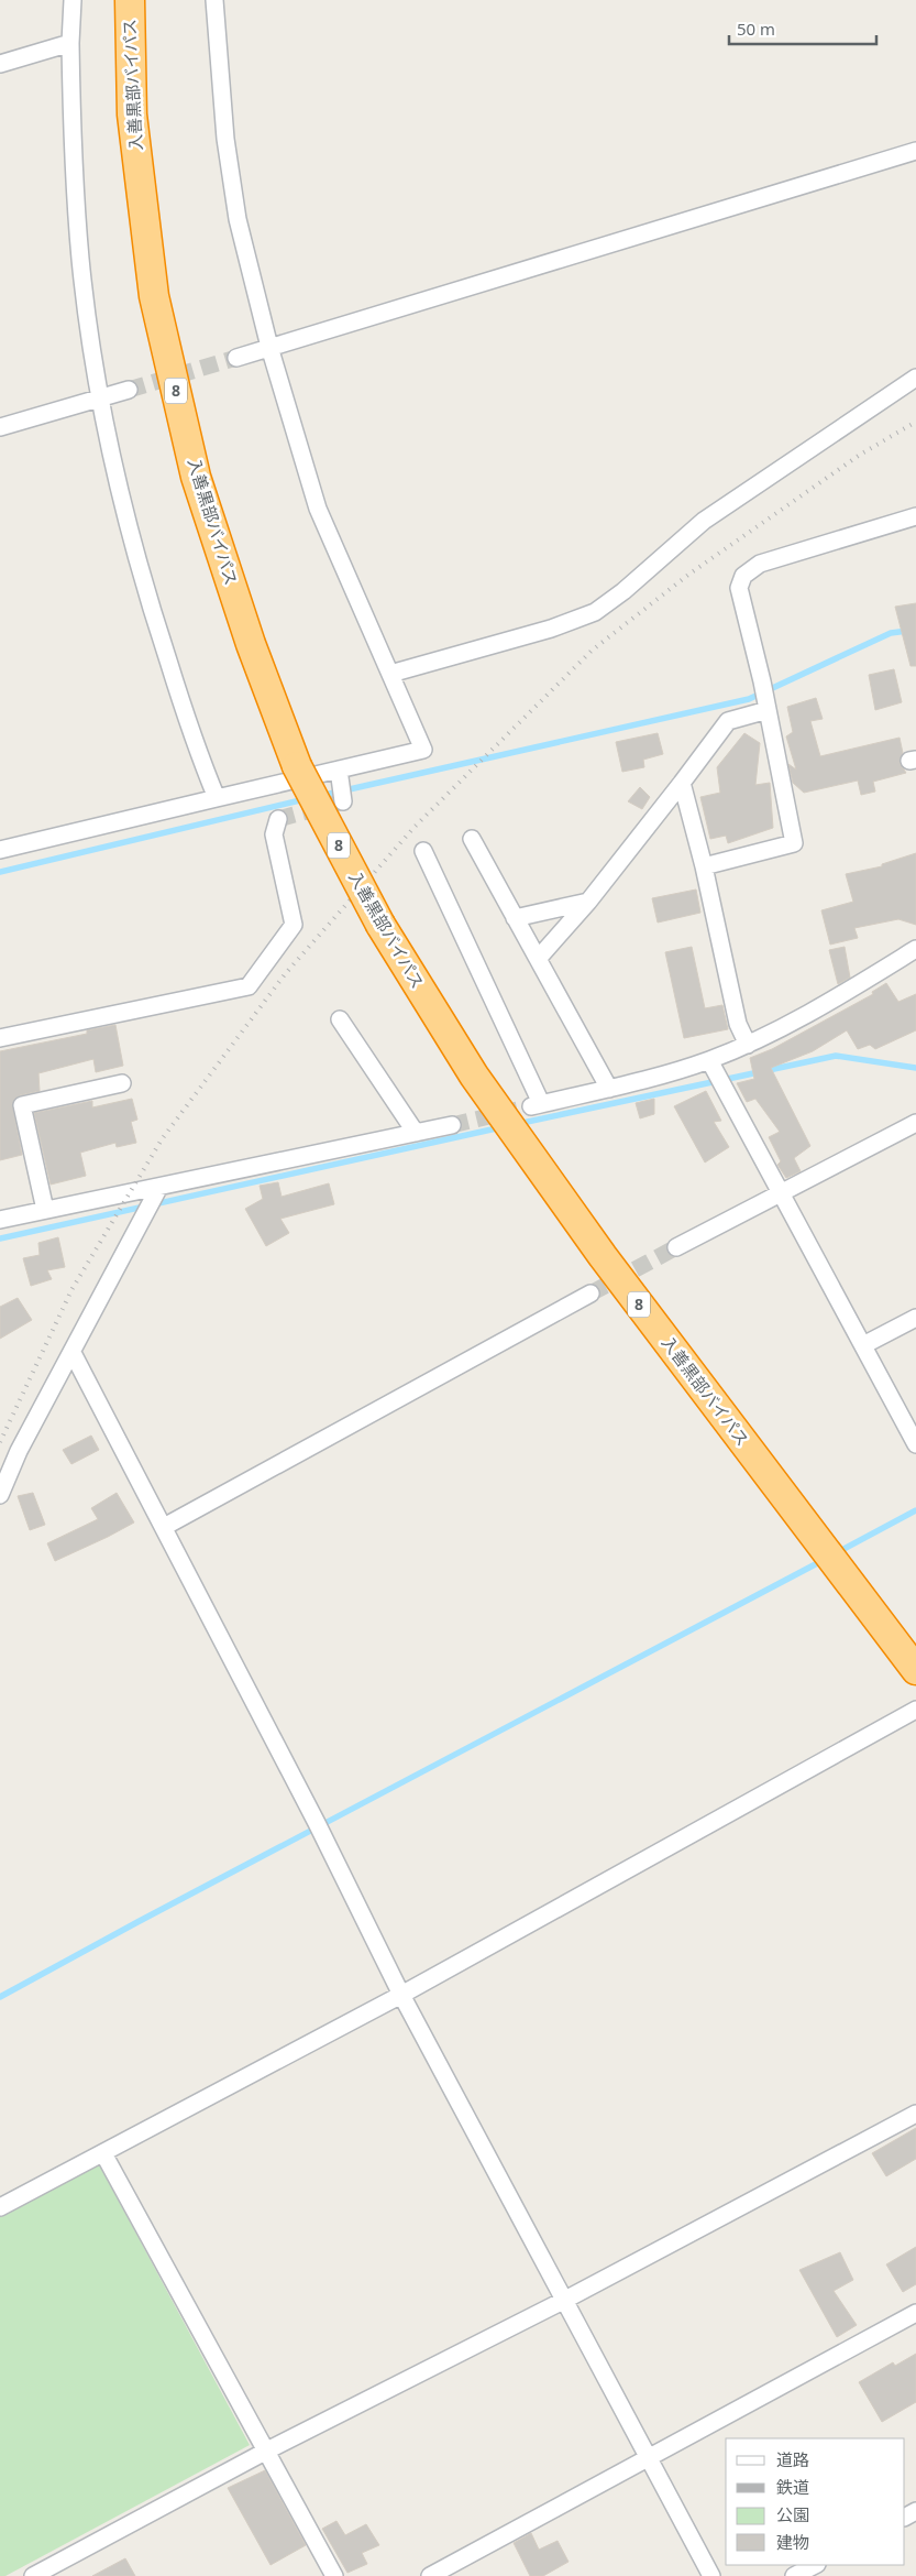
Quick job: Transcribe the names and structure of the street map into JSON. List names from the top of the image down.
{
  "streets": {
    "highway": ["入善黒部バイパス", "8"]
  },
  "legend": [
    "道路",
    "鉄道",
    "公園",
    "建物"
  ],
  "scale_bar": "50 m"
}
